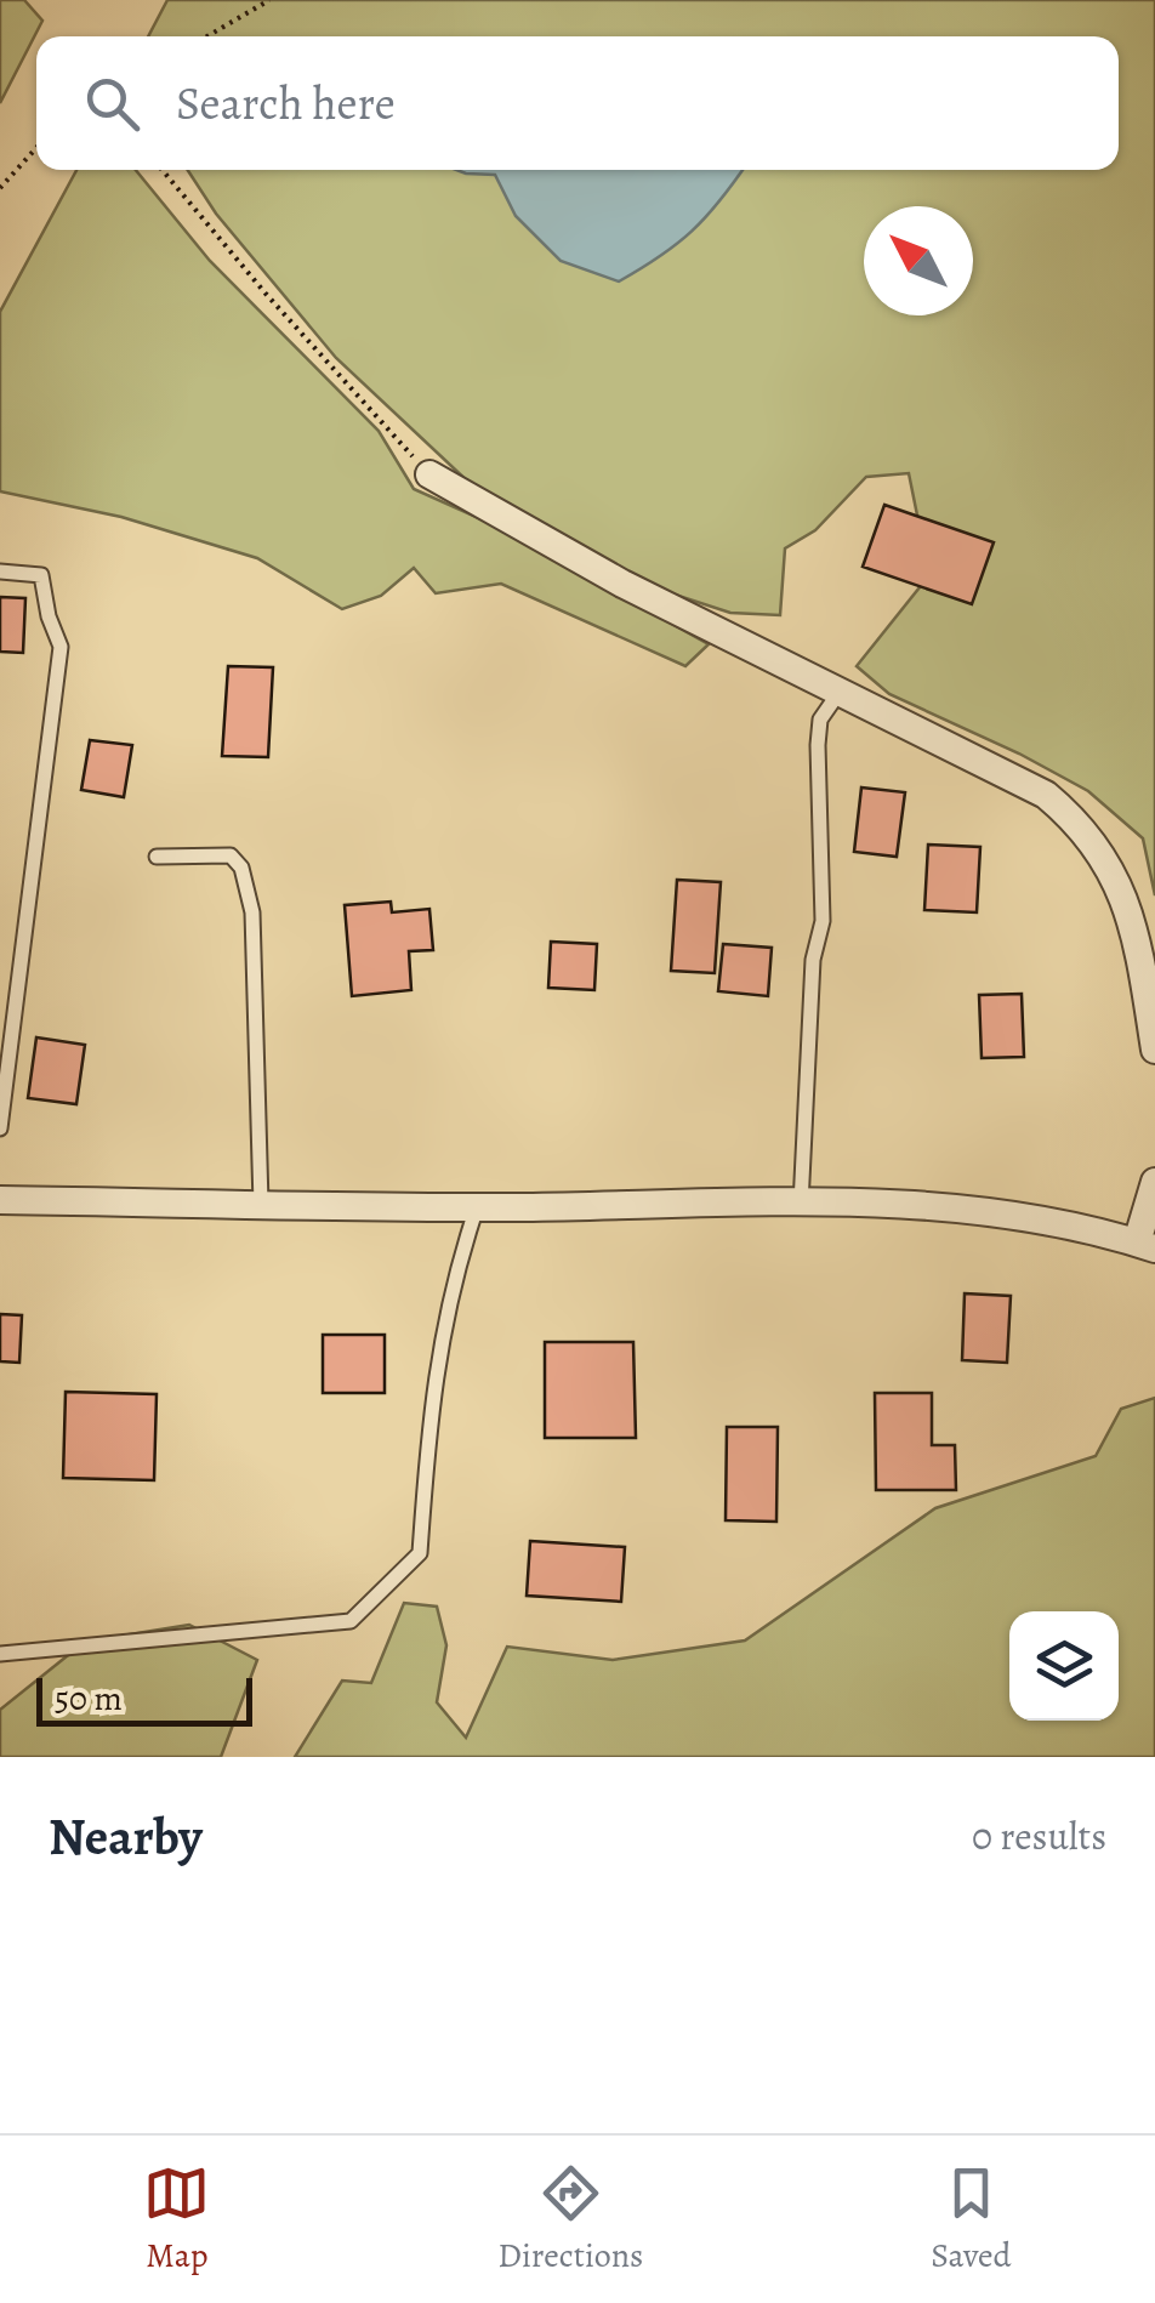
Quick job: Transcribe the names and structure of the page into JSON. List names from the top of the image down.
{
  "scale_bar": "50 m",
  "north": "top left",
  "page": {
    "search": "Search here",
    "scale": "50 m",
    "heading": ["Nearby", "0 results"],
    "nav": ["Map", "Directions", "Saved"]
  }
}
